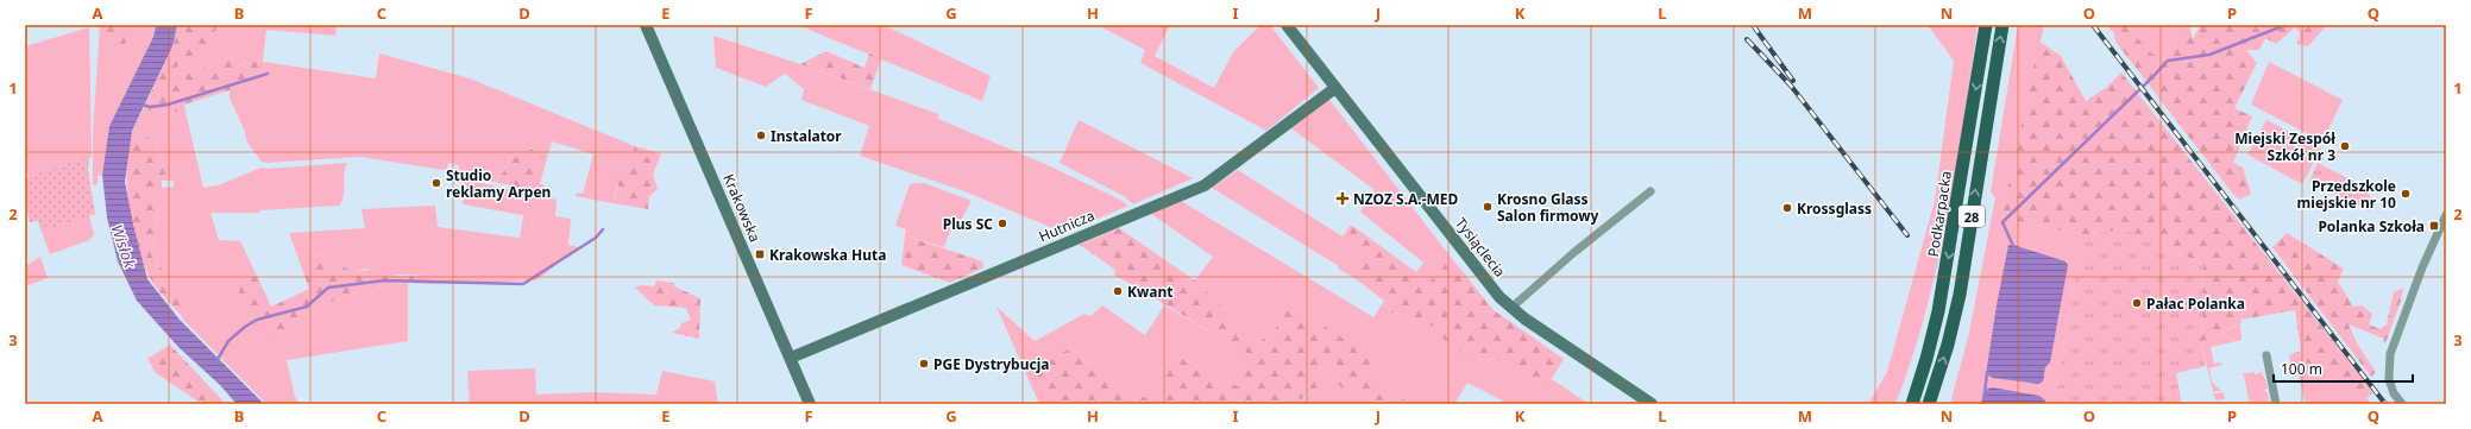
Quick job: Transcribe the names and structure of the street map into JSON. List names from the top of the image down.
{
  "streets": {
    "main road": ["Podkarpacka", "28"],
    "street": ["Krakowska", "Hutnicza", "Tysiąclecia"]
  },
  "crossings": [
    ["Krakowska", "Hutnicza"],
    ["Hutnicza", "Tysiąclecia"]
  ],
  "water": ["Wisłok"],
  "places": {
    "other": [
      "Instalator",
      "Miejski Zespół Szkół nr 3",
      "Studio reklamy Arpen",
      "Przedszkole miejskie nr 10",
      "Krosno Glass Salon firmowy",
      "Krossglass",
      "Plus SC",
      "Kwant",
      "Pałac Polanka",
      "PGE Dystrybucja"
    ],
    "health": ["NZOZ S.A.-MED"],
    "transit": ["Polanka Szkoła", "Krakowska Huta"]
  },
  "scale_bar": "100 m",
  "grid": {
    "columns": [
      "A",
      "B",
      "C",
      "D",
      "E",
      "F",
      "G",
      "H",
      "I",
      "J",
      "K",
      "L",
      "M",
      "N",
      "O",
      "P",
      "Q"
    ],
    "rows": ["1", "2", "3"]
  }
}
